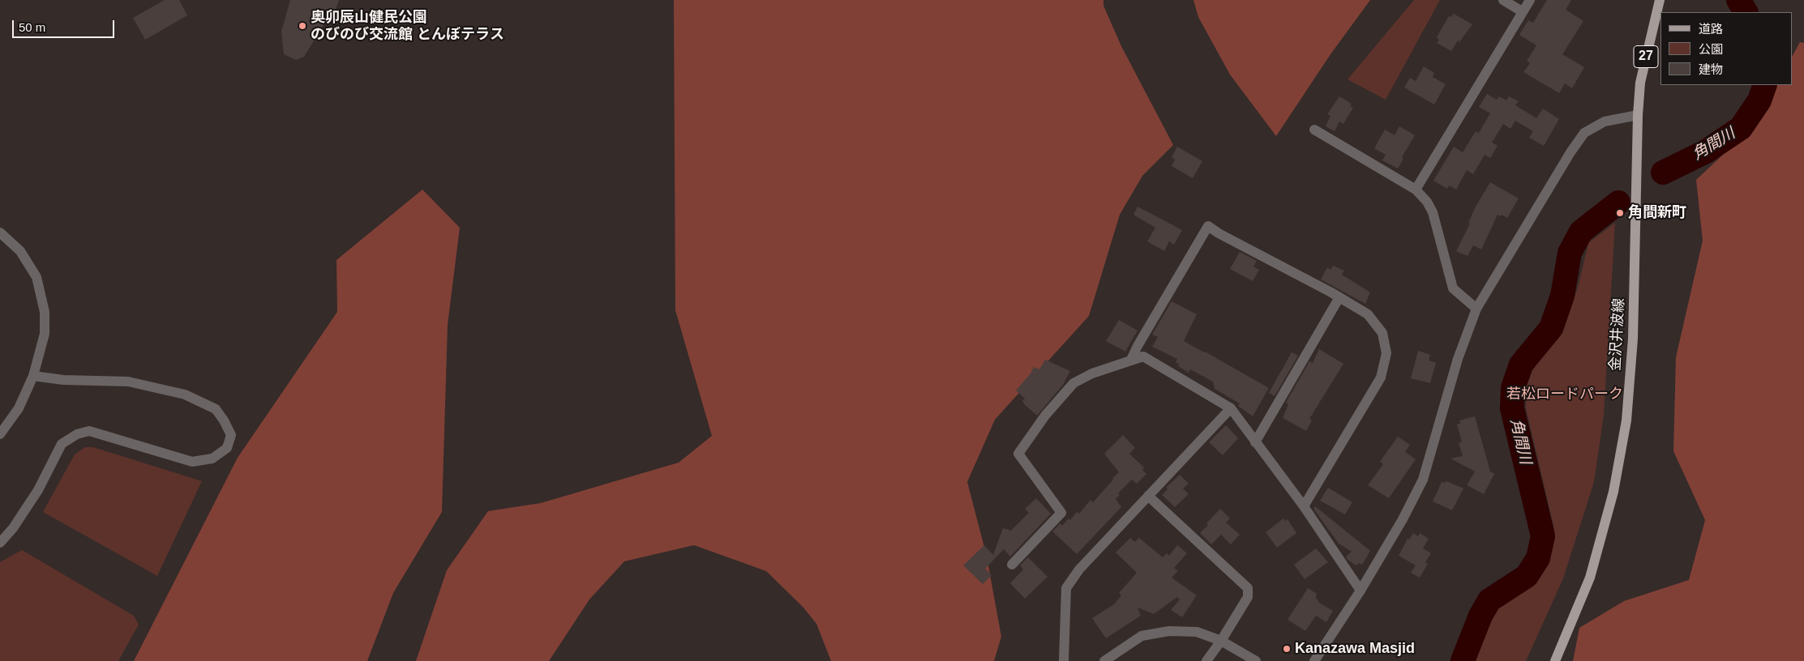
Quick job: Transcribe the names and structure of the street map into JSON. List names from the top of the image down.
{
  "streets": {
    "main road": ["27", "金沢井波線"]
  },
  "water": ["角間川"],
  "parks": ["若松ロードパーク"],
  "places": ["奥卯辰山健民公園 のびのび交流館 とんぼテラス", "角間新町", "Kanazawa Masjid"],
  "legend": ["道路", "公園", "建物"],
  "scale_bar": "50 m"
}
